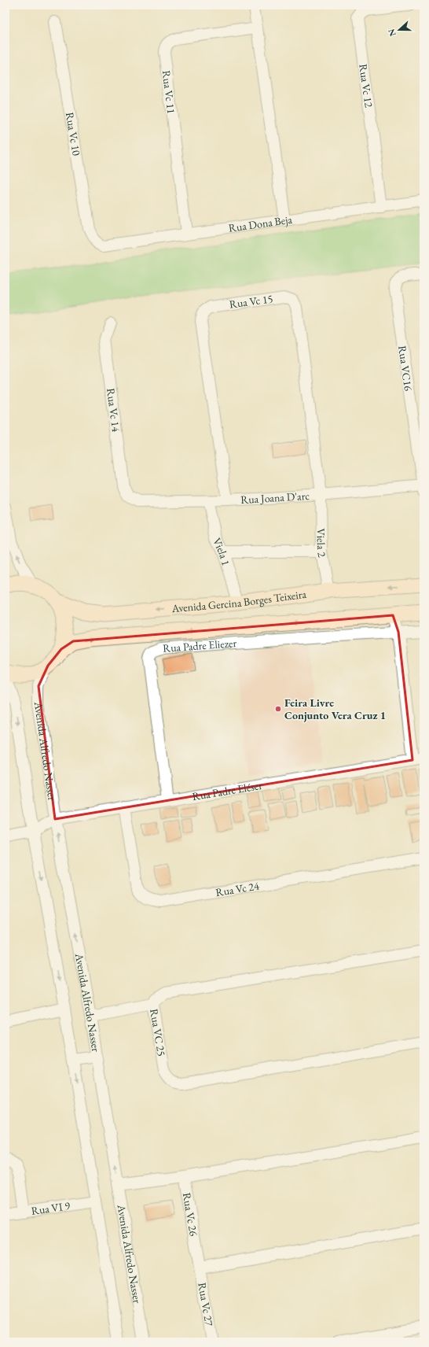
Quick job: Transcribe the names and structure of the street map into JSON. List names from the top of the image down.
{
  "streets": {
    "main road": ["Avenida Gercina Borges Teixeira"],
    "street": [
      "Rua Vc 12",
      "Rua Vc 11",
      "Rua Vc 10",
      "Rua Dona Beja",
      "Rua Vc 15",
      "Rua VC16",
      "Rua Vc 14",
      "Rua Joana D'arc",
      "Viela 2",
      "Viela 1",
      "Rua Padre Eliezer",
      "Avenida Alfredo Nasser",
      "Rua Padre Eléser",
      "Rua Vc 24",
      "Rua VC 25",
      "Rua VI 9",
      "Rua Vc 26",
      "Rua Vc 27"
    ]
  },
  "crossings": [
    ["Rua Vc 12", "Rua Dona Beja"],
    ["Rua Vc 11", "Rua Dona Beja"],
    ["Rua Vc 10", "Rua Dona Beja"],
    ["Rua Vc 15", "Rua Joana D'arc"],
    ["Rua Vc 15", "Viela 2"],
    ["Rua VC16", "Rua Joana D'arc"],
    ["Rua Vc 14", "Rua Joana D'arc"],
    ["Rua Joana D'arc", "Viela 2"],
    ["Rua Joana D'arc", "Viela 1"],
    ["Viela 2", "Avenida Gercina Borges Teixeira"],
    ["Viela 1", "Avenida Gercina Borges Teixeira"],
    ["Rua Padre Eliezer", "Rua Padre Eléser"],
    ["Avenida Alfredo Nasser", "Rua Padre Eléser"],
    ["Rua Padre Eléser", "Rua Vc 24"],
    ["Rua Vc 26", "Rua Vc 27"]
  ],
  "places": ["Feira Livre Conjunto Vera Cruz 1"],
  "north": "left"
}
